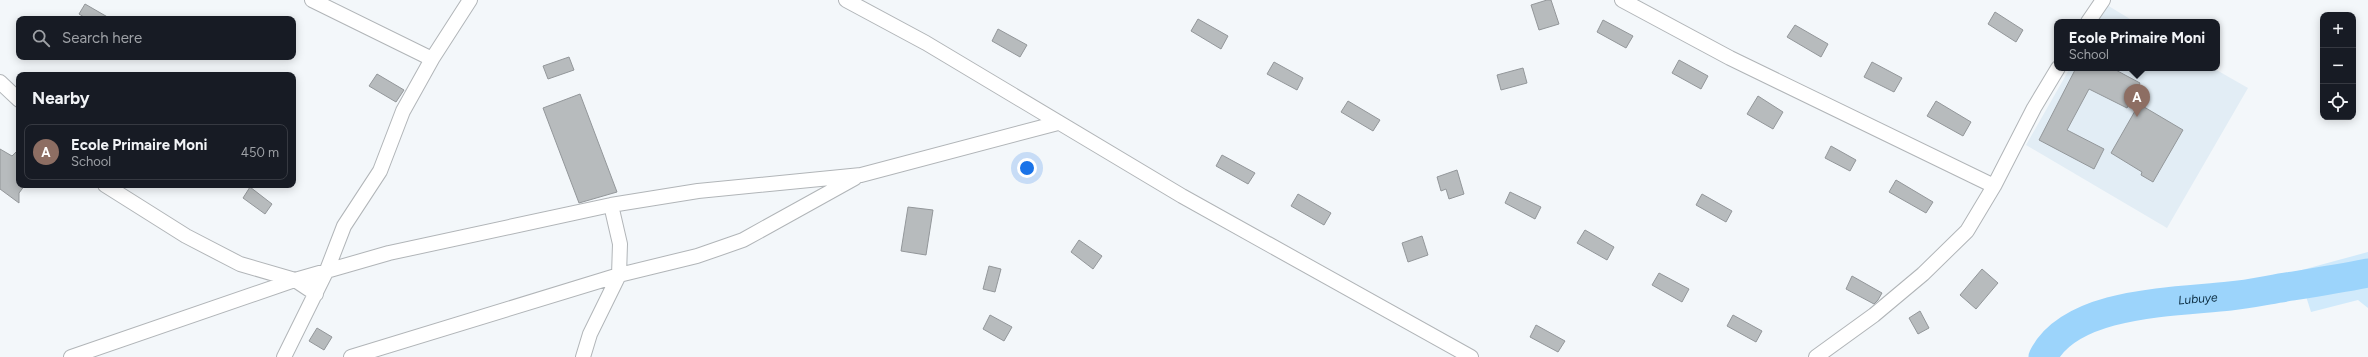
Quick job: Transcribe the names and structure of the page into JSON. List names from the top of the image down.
{
  "water": ["Lubuye"],
  "page": {
    "map_buttons": ["+", "−"],
    "search": "Search here",
    "popup": ["Ecole Primaire Moni", "School"],
    "heading": "Nearby",
    "pins": "A",
    "list": [
      {
        "mark": "A",
        "name": "Ecole Primaire Moni",
        "note": "School",
        "value": "450 m"
      }
    ]
  }
}
